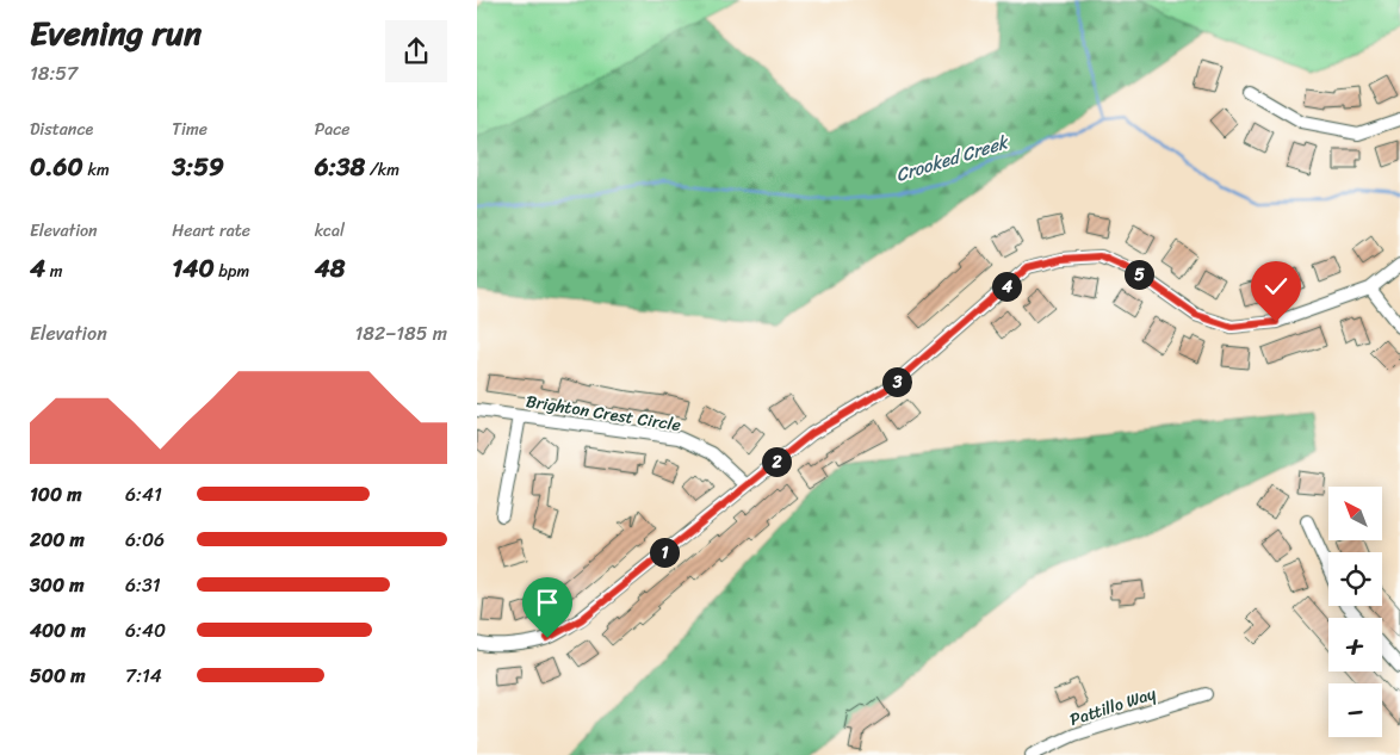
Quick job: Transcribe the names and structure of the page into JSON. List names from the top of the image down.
{
  "streets": {
    "street": ["Brighton Crest Circle", "Pattillo Way"]
  },
  "water": ["Crooked Creek"],
  "north": "top left",
  "page": {
    "heading": ["Evening run", "18:57"],
    "stats": [
      ["Distance", "0.60 km"],
      ["Time", "3:59"],
      ["Pace", "6:38 /km"],
      ["Elevation", "4 m"],
      ["Heart rate", "140 bpm"],
      ["kcal", "48"]
    ],
    "pins": [
      "5",
      "4",
      "3",
      "2",
      "1"
    ],
    "chart": ["Elevation", "182–185 m"],
    "list": [
      {
        "name": "100 m",
        "note": "6:41"
      },
      {
        "name": "200 m",
        "note": "6:06"
      },
      {
        "name": "300 m",
        "note": "6:31"
      },
      {
        "name": "400 m",
        "note": "6:40"
      },
      {
        "name": "500 m",
        "note": "7:14"
      }
    ],
    "map_buttons": ["+", "−"]
  }
}
